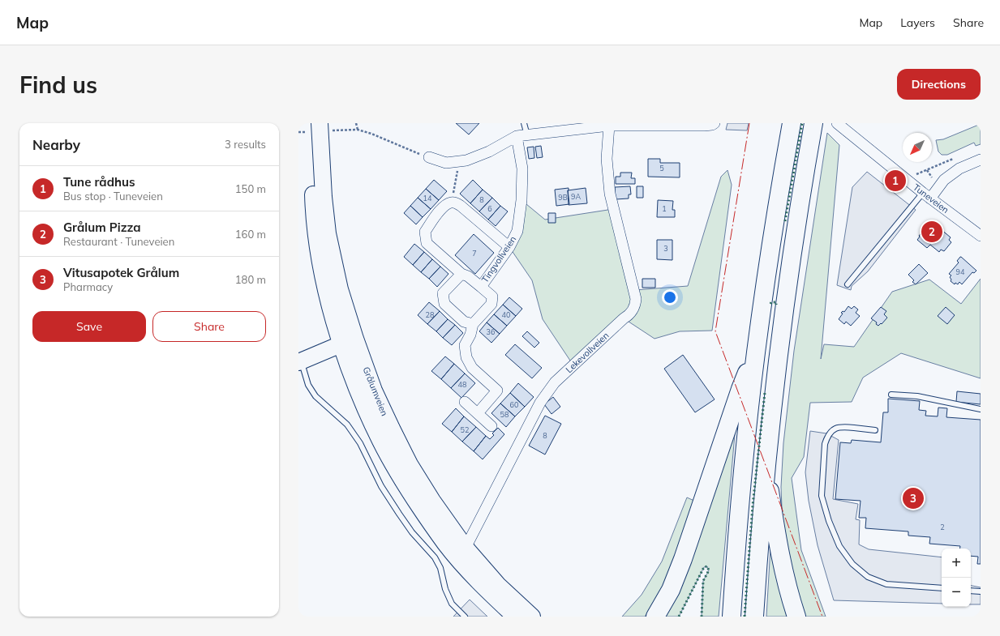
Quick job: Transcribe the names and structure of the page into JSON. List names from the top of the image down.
{
  "streets": {
    "main road": ["Grålumveien"],
    "street": ["Tuneveien", "Tingvollveien", "Lekevollveien"]
  },
  "crossings": [
    ["Lekevollveien", "Grålumveien"]
  ],
  "house_numbers": [
    "5",
    "9A",
    "9B",
    "14",
    "8",
    "6",
    "1",
    "3",
    "7",
    "94",
    "28",
    "40",
    "36",
    "48",
    "60",
    "58",
    "52",
    "8",
    "2"
  ],
  "north": "bottom left",
  "page": {
    "header": "Map",
    "nav": ["Map", "Layers", "Share"],
    "buttons": [
      "Directions",
      ["Save", "Share"]
    ],
    "title": "Find us",
    "heading": ["Nearby", "3 results"],
    "list": [
      {
        "mark": "1",
        "name": "Tune rådhus",
        "note": "Bus stop · Tuneveien",
        "value": "150 m"
      },
      {
        "mark": "2",
        "name": "Grålum Pizza",
        "note": "Restaurant · Tuneveien",
        "value": "160 m"
      },
      {
        "mark": "3",
        "name": "Vitusapotek Grålum",
        "note": "Pharmacy",
        "value": "180 m"
      }
    ],
    "pins": ["1", "2", "3"],
    "map_buttons": ["+", "−"]
  }
}
